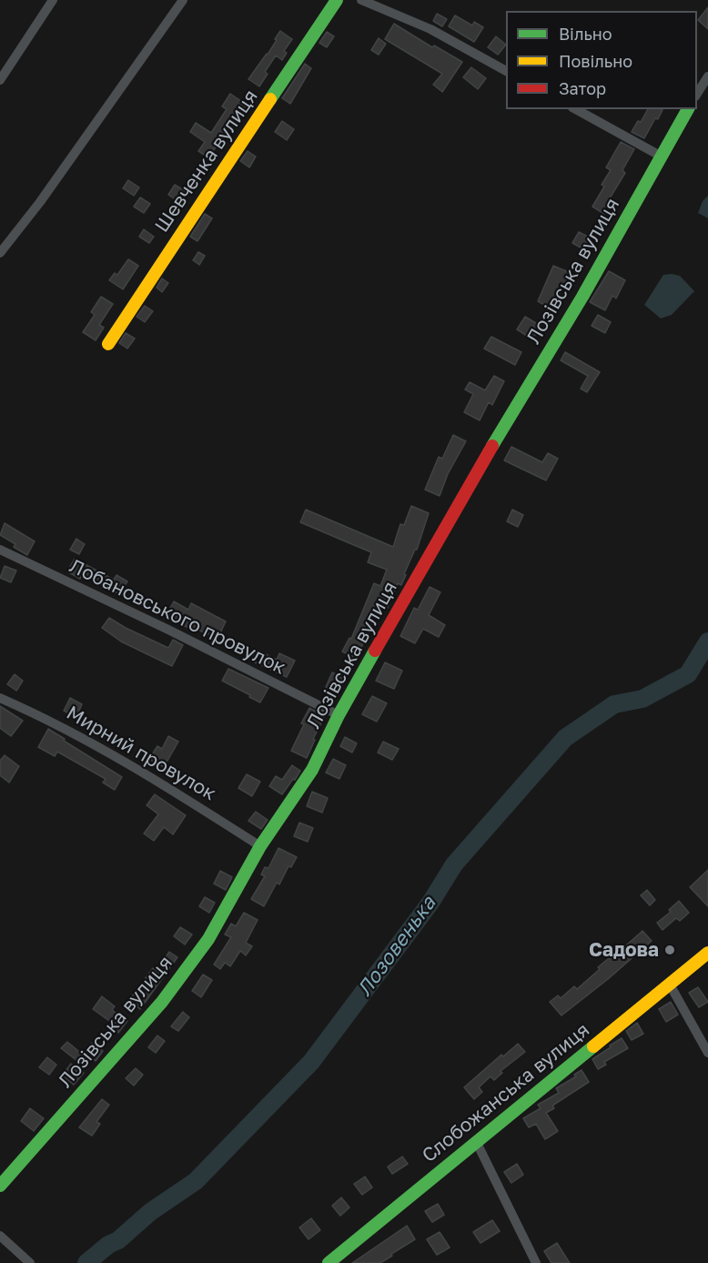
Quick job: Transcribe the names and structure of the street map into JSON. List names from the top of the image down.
{
  "streets": {
    "street": [
      "Шевченка вулиця",
      "Лозівська вулиця",
      "Лобановського провулок",
      "Мирний провулок",
      "Слобожанська вулиця"
    ]
  },
  "crossings": [
    ["Лозівська вулиця", "Лобановського провулок"],
    ["Лозівська вулиця", "Мирний провулок"]
  ],
  "water": ["Лозовенька"],
  "places": ["Садова"],
  "legend": ["Вільно", "Повільно", "Затор"]
}
